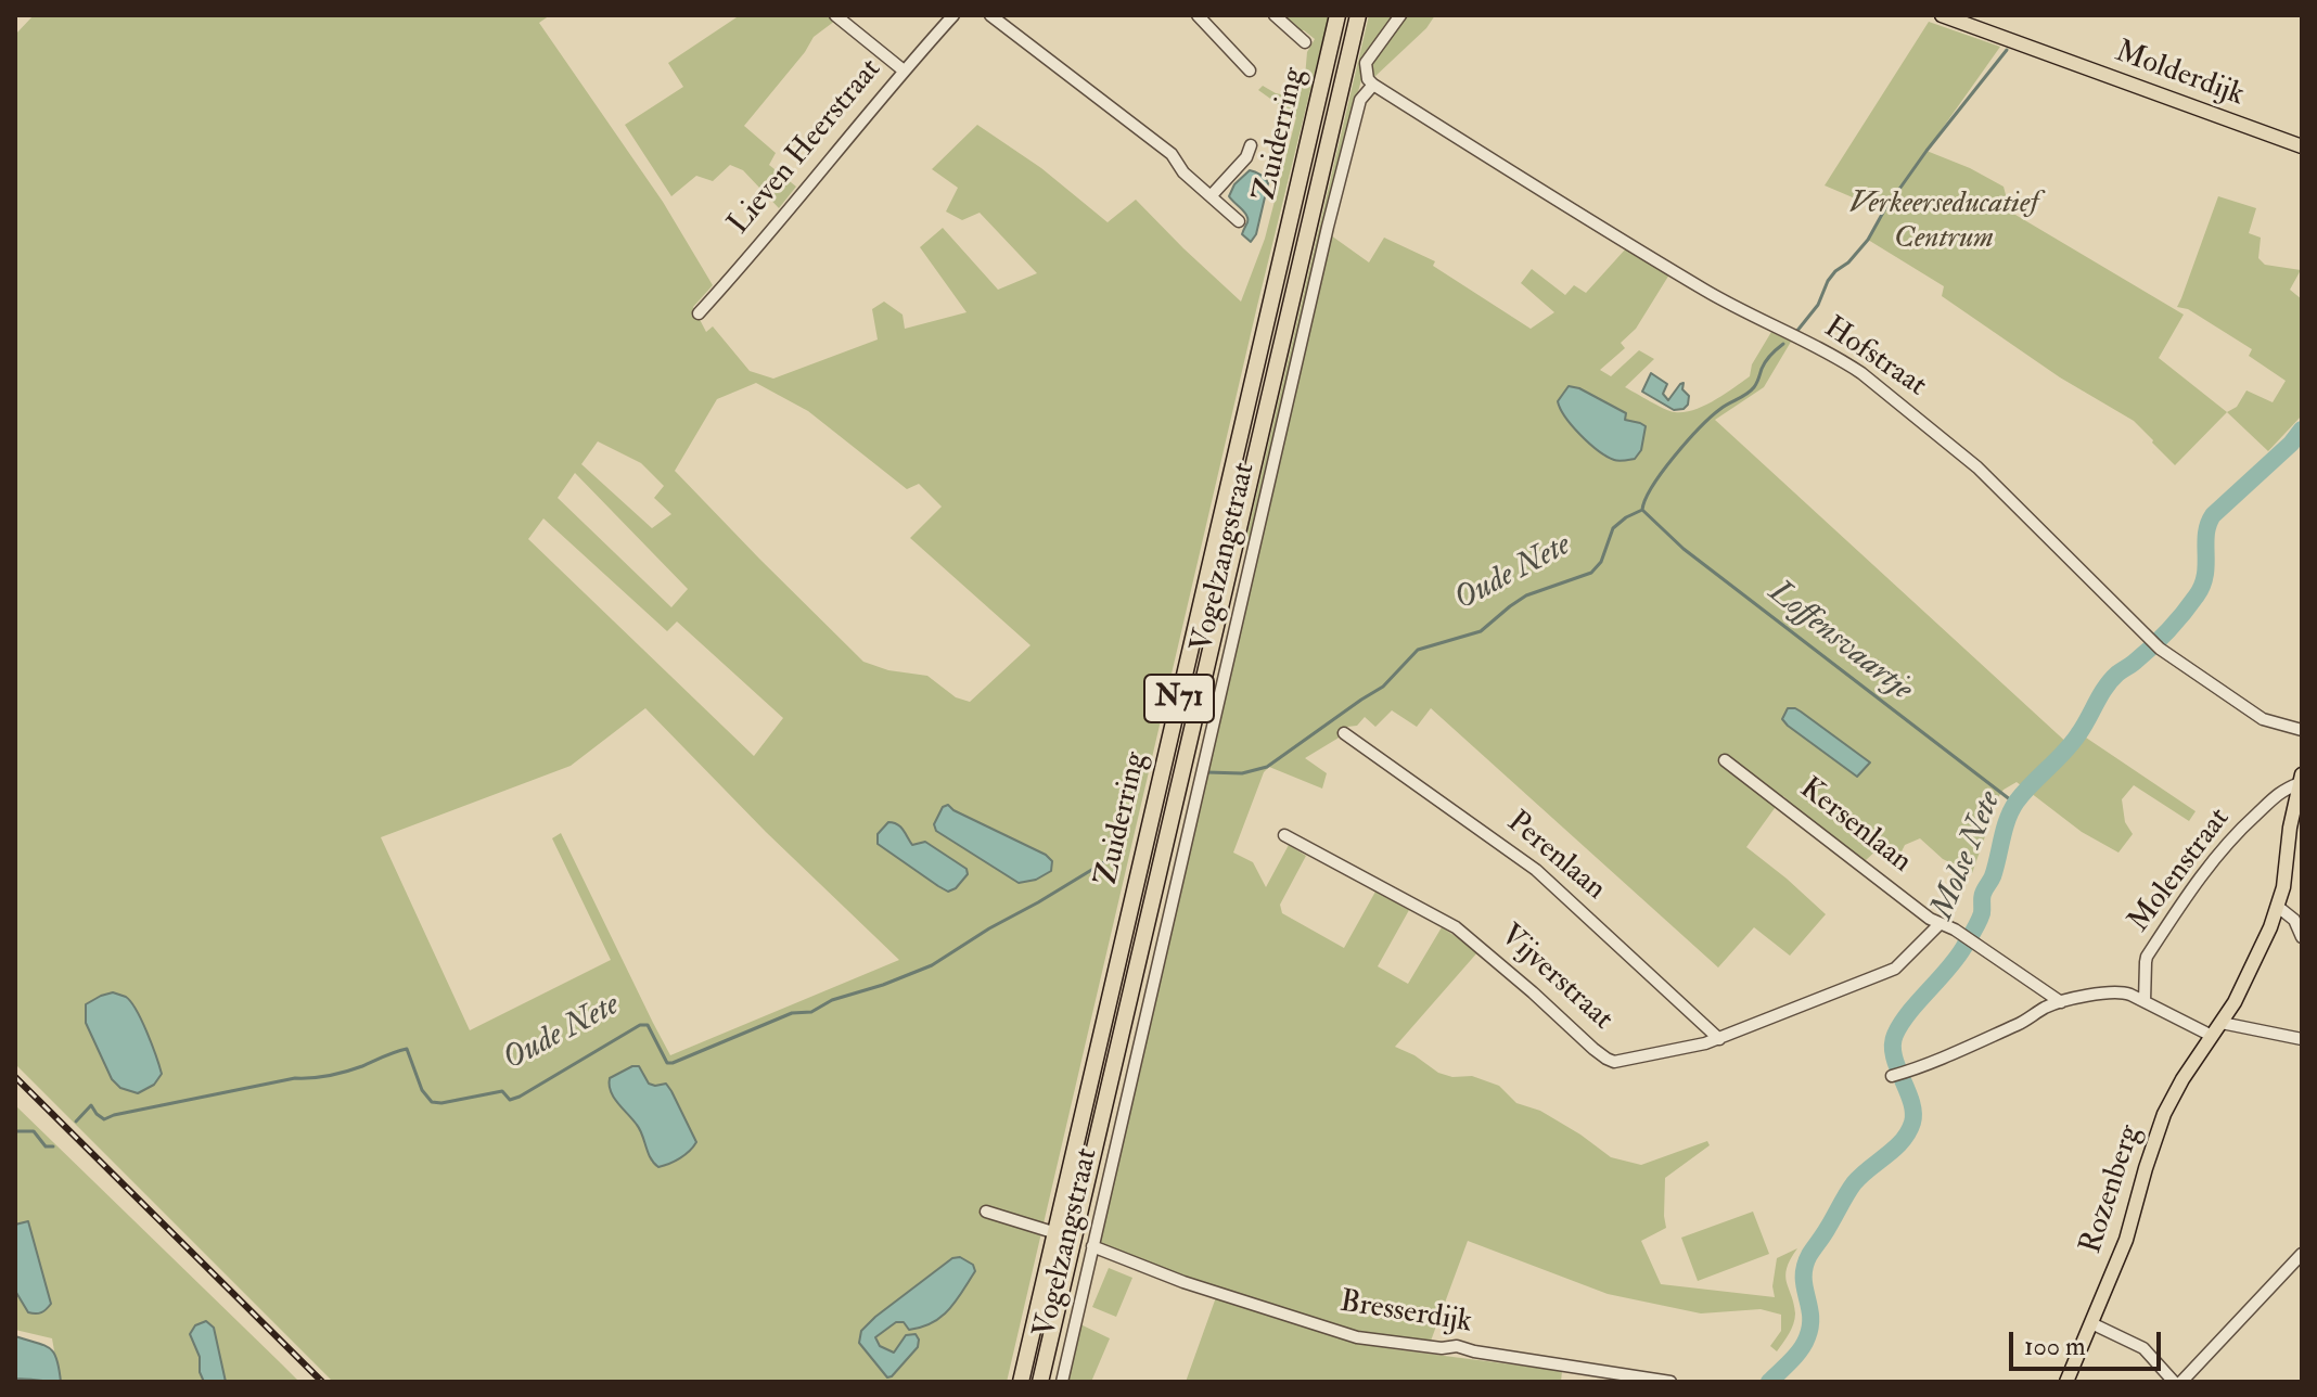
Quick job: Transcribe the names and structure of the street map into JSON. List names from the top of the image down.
{
  "streets": {
    "highway": ["Zuiderring", "N71"],
    "main road": ["Molderdijk", "Rozenberg"],
    "street": [
      "Lieven Heerstraat",
      "Hofstraat",
      "Vogelzangstraat",
      "Kersenlaan",
      "Perenlaan",
      "Molenstraat",
      "Vijverstraat",
      "Bresserdijk"
    ]
  },
  "crossings": [
    ["Hofstraat", "Vogelzangstraat"],
    ["Vogelzangstraat", "Bresserdijk"],
    ["Kersenlaan", "Vijverstraat"],
    ["Perenlaan", "Vijverstraat"],
    ["Molenstraat", "Rozenberg"]
  ],
  "water": ["Oude Nete", "Loffensvaartje", "Molse Nete"],
  "parks": ["Verkeerseducatief Centrum"],
  "scale_bar": "100 m"
}
